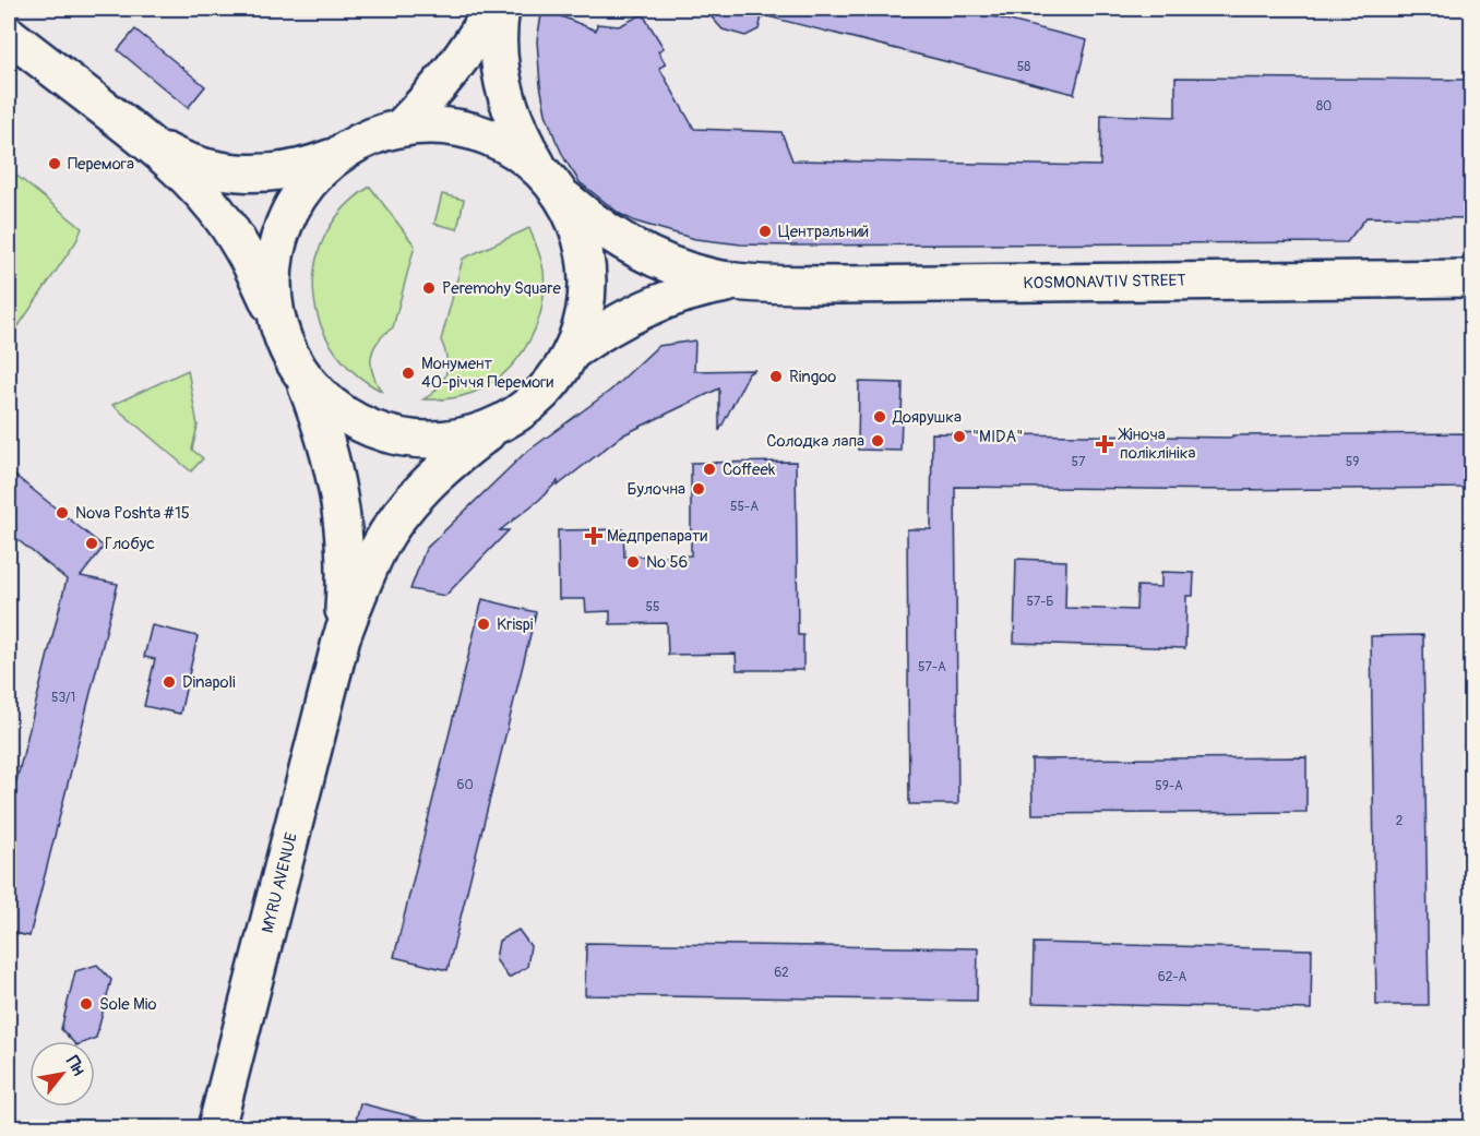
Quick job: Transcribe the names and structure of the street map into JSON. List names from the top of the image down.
{
  "streets": {
    "main road": ["KOSMONAVTIV STREET", "MYRU AVENUE"]
  },
  "places": {
    "other": [
      "Перемога",
      "Центральний",
      "Peremohy Square",
      "Монумент 40-річчя Перемоги",
      "Ringoo",
      "Доярушка",
      "\"MIDA\"",
      "Солодка лапа",
      "Coffeek",
      "Булочна",
      "Nova Poshta #15",
      "Глобус",
      "№ 56",
      "Krispi",
      "Dinapoli",
      "Sole Mio"
    ],
    "health": ["Жіноча поліклініка", "Медпрепарати"]
  },
  "house_numbers": [
    "58",
    "80",
    "57",
    "59",
    "55-А",
    "57-Б",
    "55",
    "57-А",
    "53/1",
    "60",
    "59-А",
    "2",
    "62",
    "62-А"
  ],
  "north": "top right"
}
